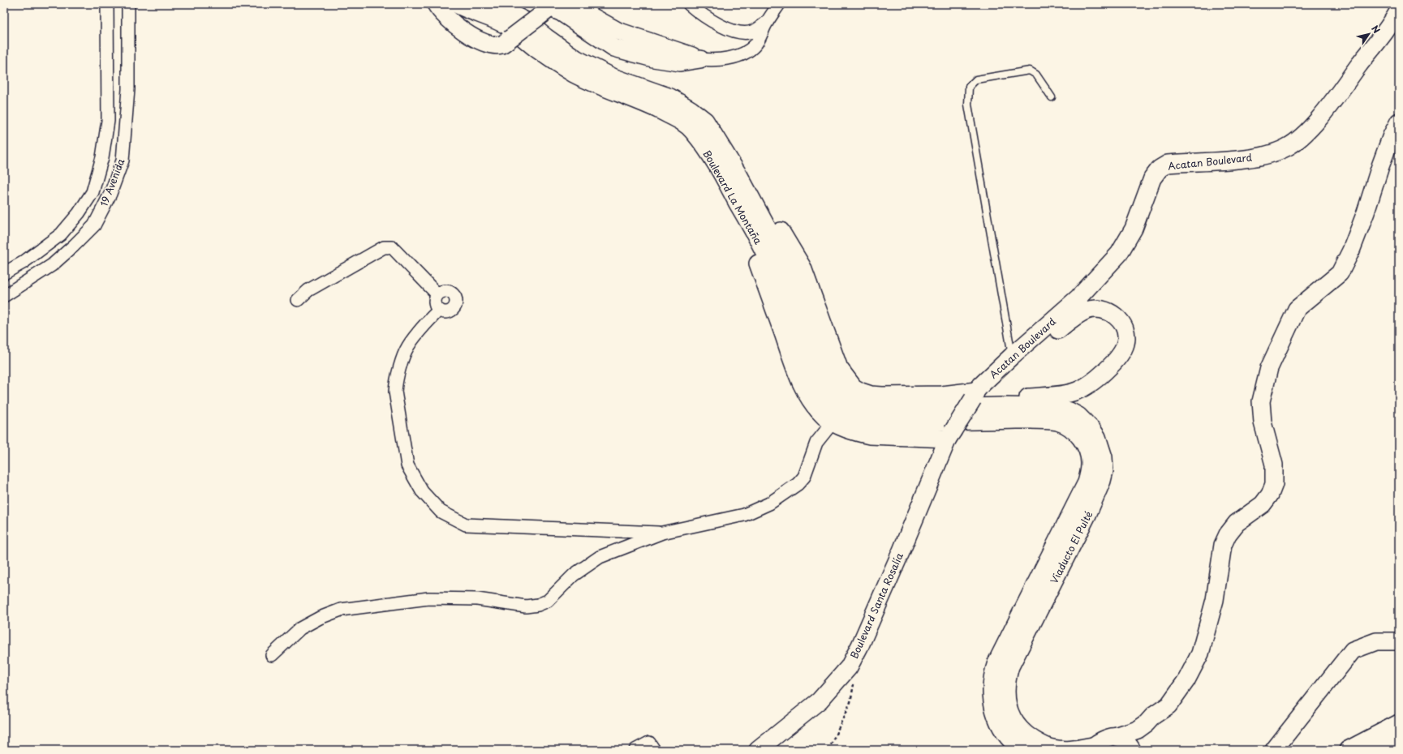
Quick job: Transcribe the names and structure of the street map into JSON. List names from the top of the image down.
{
  "streets": {
    "main road": [
      "Acatan Boulevard",
      "Boulevard La Montaña",
      "Viaducto El Pulté",
      "Boulevard Santa Rosalía"
    ],
    "street": ["19 Avenida"]
  },
  "crossings": [
    ["Acatan Boulevard", "Boulevard Santa Rosalía"],
    ["Boulevard La Montaña", "Viaducto El Pulté"],
    ["Boulevard La Montaña", "Boulevard Santa Rosalía"],
    ["Viaducto El Pulté", "Boulevard Santa Rosalía"]
  ],
  "north": "top right"
}
